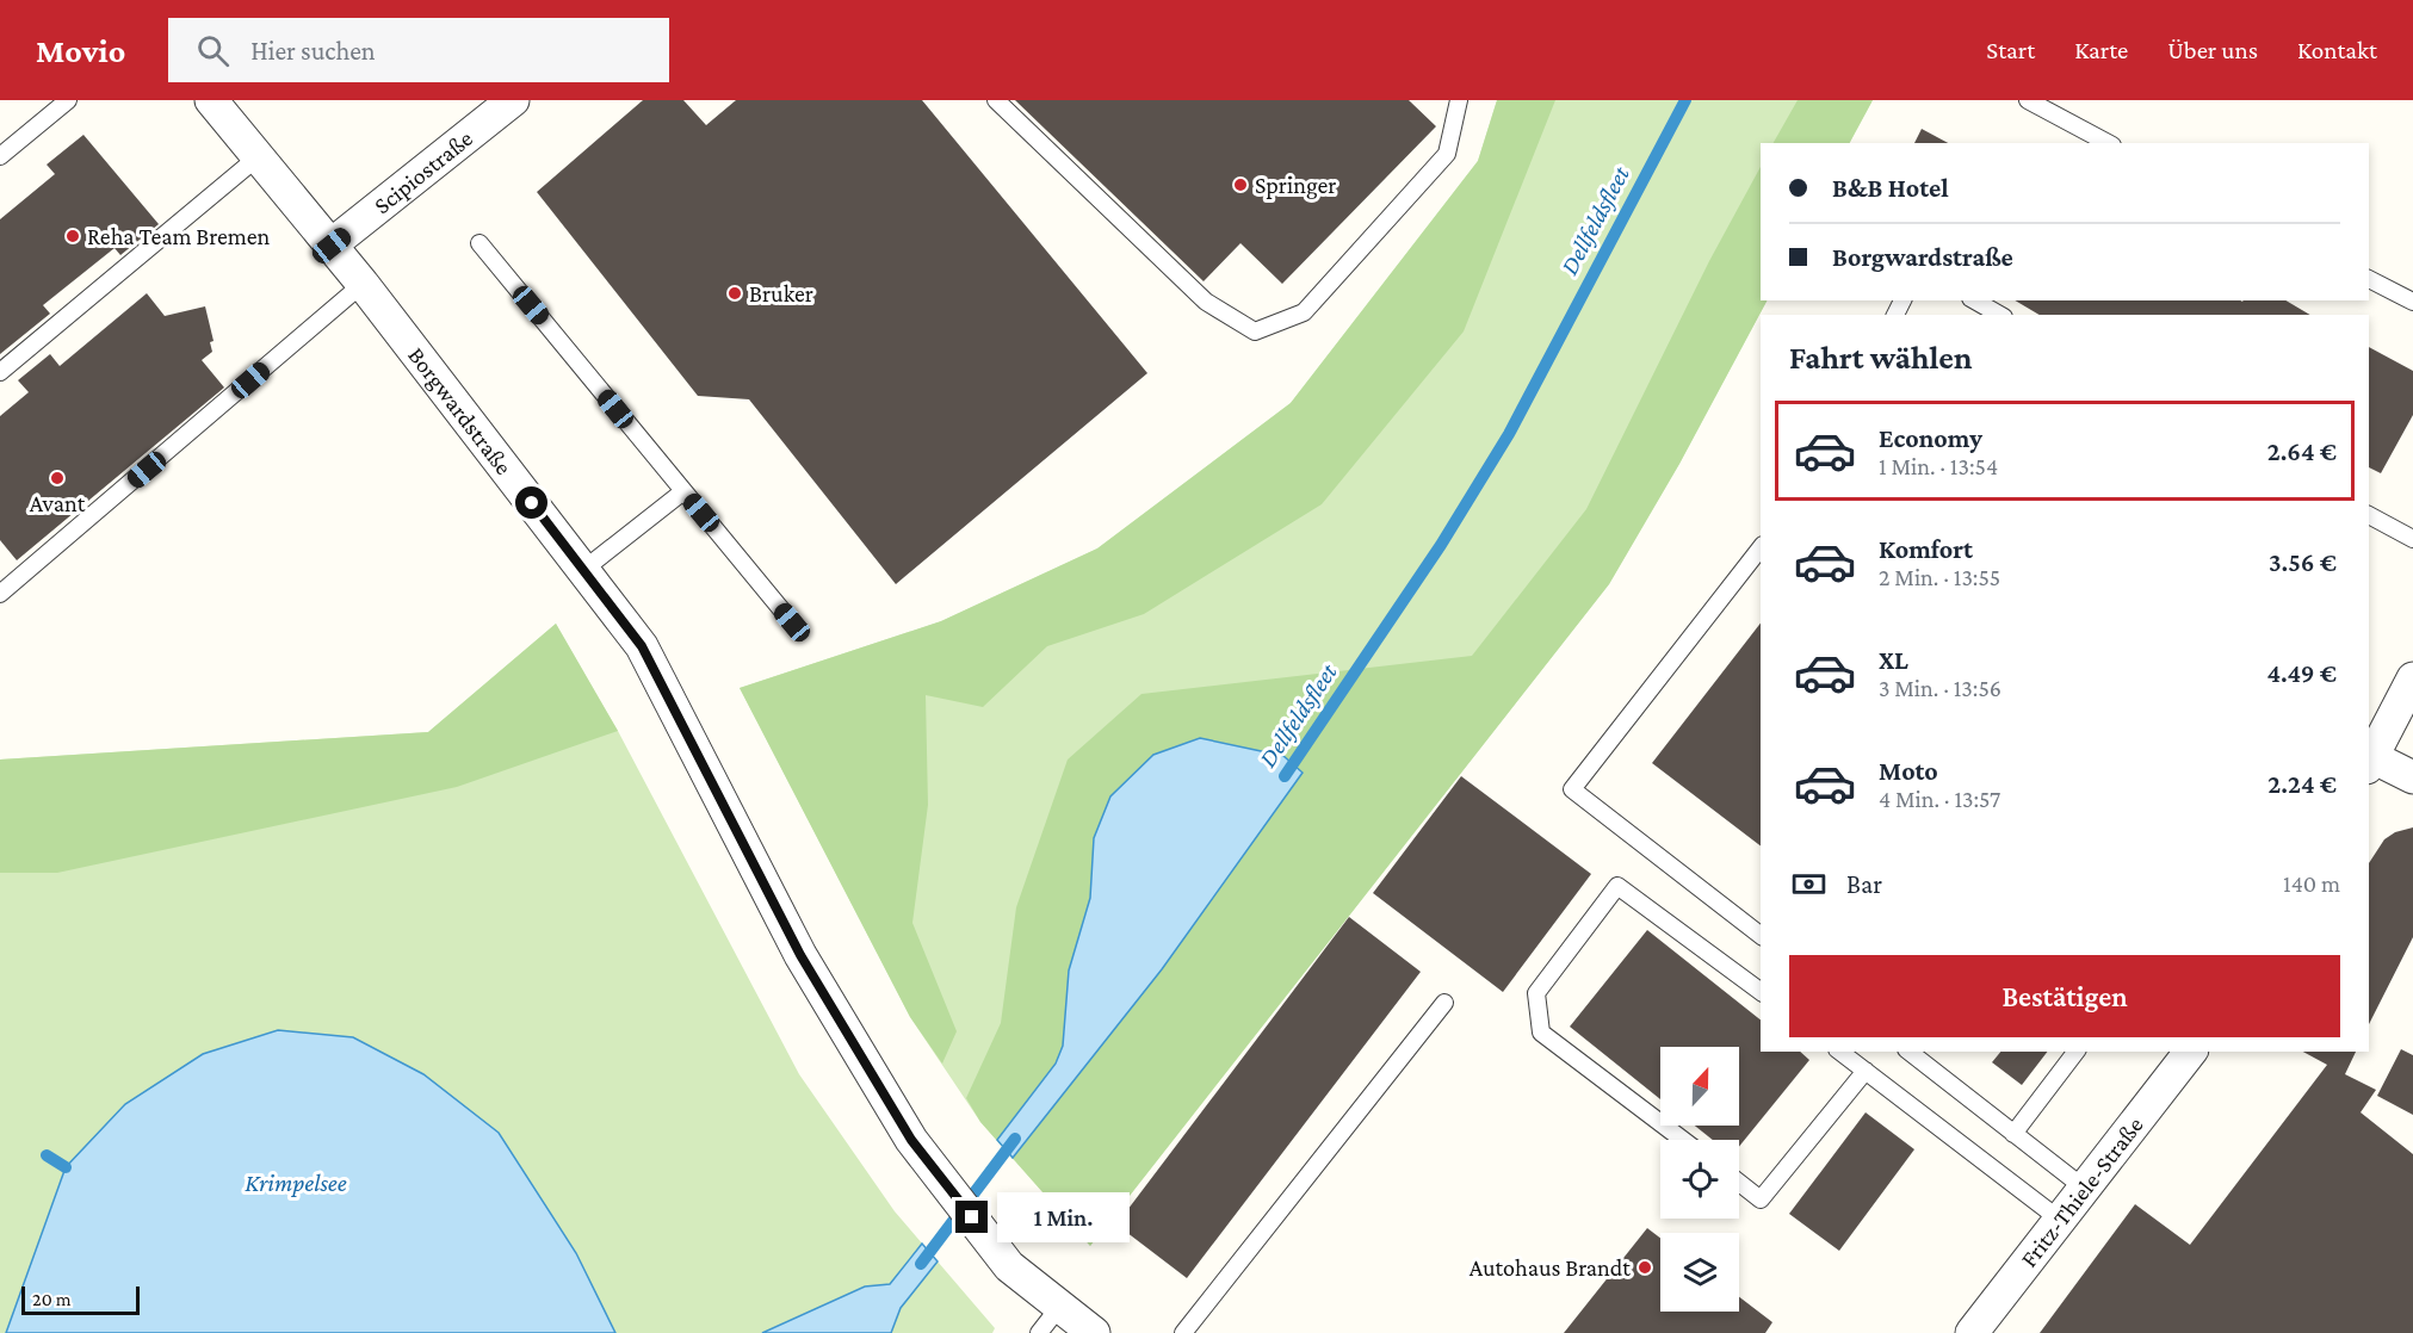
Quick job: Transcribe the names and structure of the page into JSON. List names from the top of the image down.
{
  "streets": {
    "street": ["Scipiostraße", "Borgwardstraße", "Fritz-Thiele-Straße"]
  },
  "crossings": [
    ["Scipiostraße", "Borgwardstraße"]
  ],
  "water": ["Dellfeldsfleet", "Krimpelsee"],
  "places": [
    "Springer",
    "Reha Team Bremen",
    "Bruker",
    "Avant",
    "Autohaus Brandt"
  ],
  "scale_bar": "20 m",
  "north": "top",
  "page": {
    "header": "Movio",
    "search": "Hier suchen",
    "nav": [
      "Start",
      "Karte",
      "Über uns",
      "Kontakt"
    ],
    "banner": ["B&B Hotel", "Borgwardstraße"],
    "heading": "Fahrt wählen",
    "list": [
      {
        "name": "Economy",
        "note": "1 Min. · 13:54",
        "value": "2.64 €"
      },
      {
        "name": "Komfort",
        "note": "2 Min. · 13:55",
        "value": "3.56 €"
      },
      {
        "name": "XL",
        "note": "3 Min. · 13:56",
        "value": "4.49 €"
      },
      {
        "name": "Moto",
        "note": "4 Min. · 13:57",
        "value": "2.24 €"
      }
    ],
    "pay": ["Bar", "140 m"],
    "buttons": "Bestätigen",
    "bubble": "1 Min.",
    "scale": "20 m"
  }
}
